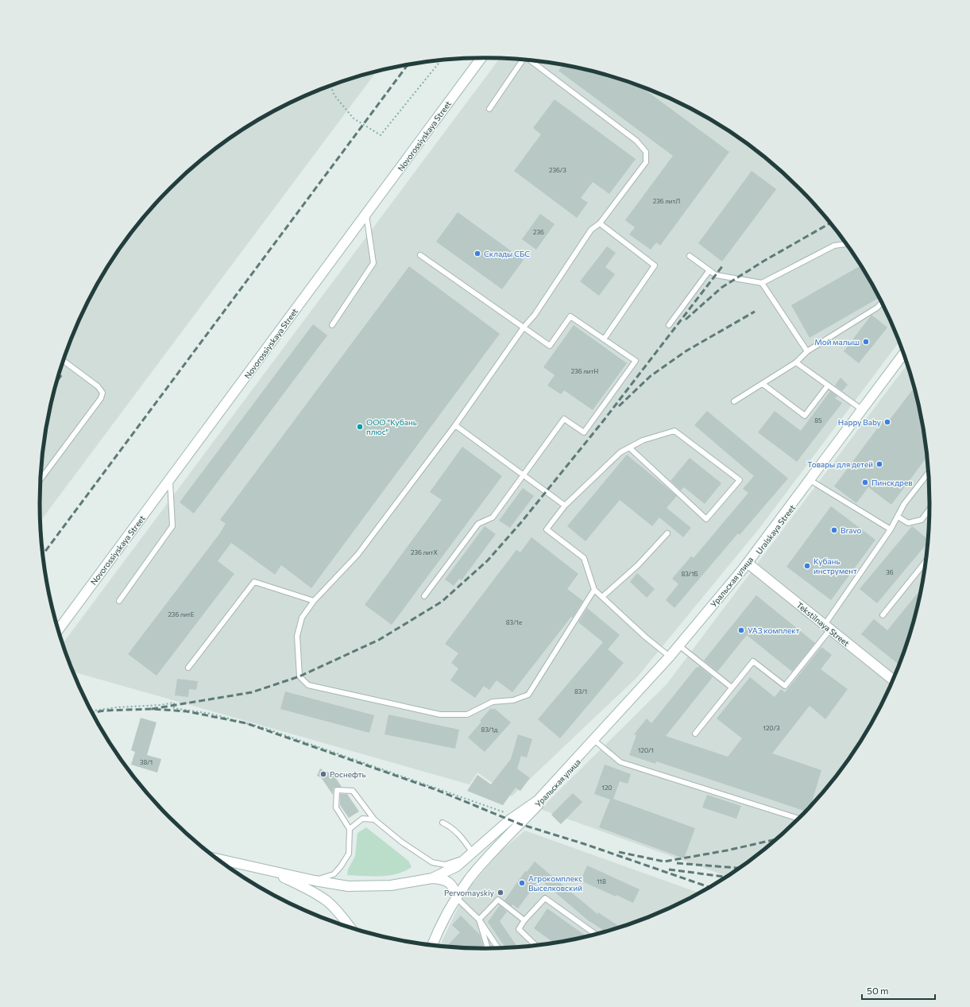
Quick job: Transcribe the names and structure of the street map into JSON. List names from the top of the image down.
{
  "streets": {
    "main road": [
      "Novorossiyskaya Street",
      "Uralskaya Street",
      "Уральская улица",
      "Tekstilnaya Street"
    ]
  },
  "crossings": [
    ["Uralskaya Street", "Уральская улица"],
    ["Uralskaya Street", "Tekstilnaya Street"],
    ["Уральская улица", "Tekstilnaya Street"]
  ],
  "places": [
    "Склады СБС",
    "Мой малыш",
    "Happy Baby",
    "ООО \"Кубань плюс\"",
    "Товары для детей",
    "Пинскдрев",
    "Bravo",
    "Кубань инструмент",
    "УАЗ комплект",
    "Роснефть",
    "Агрокомплекс Выселковский",
    "Pervomayskiy"
  ],
  "house_numbers": [
    "236/3",
    "236 литЛ",
    "236",
    "236 литН",
    "85",
    "236 литХ",
    "36",
    "83/1Б",
    "236 литЕ",
    "83/1е",
    "83/1",
    "120/3",
    "83/1д",
    "120/1",
    "38/1",
    "120",
    "118"
  ],
  "scale_bar": "50 m"
}
